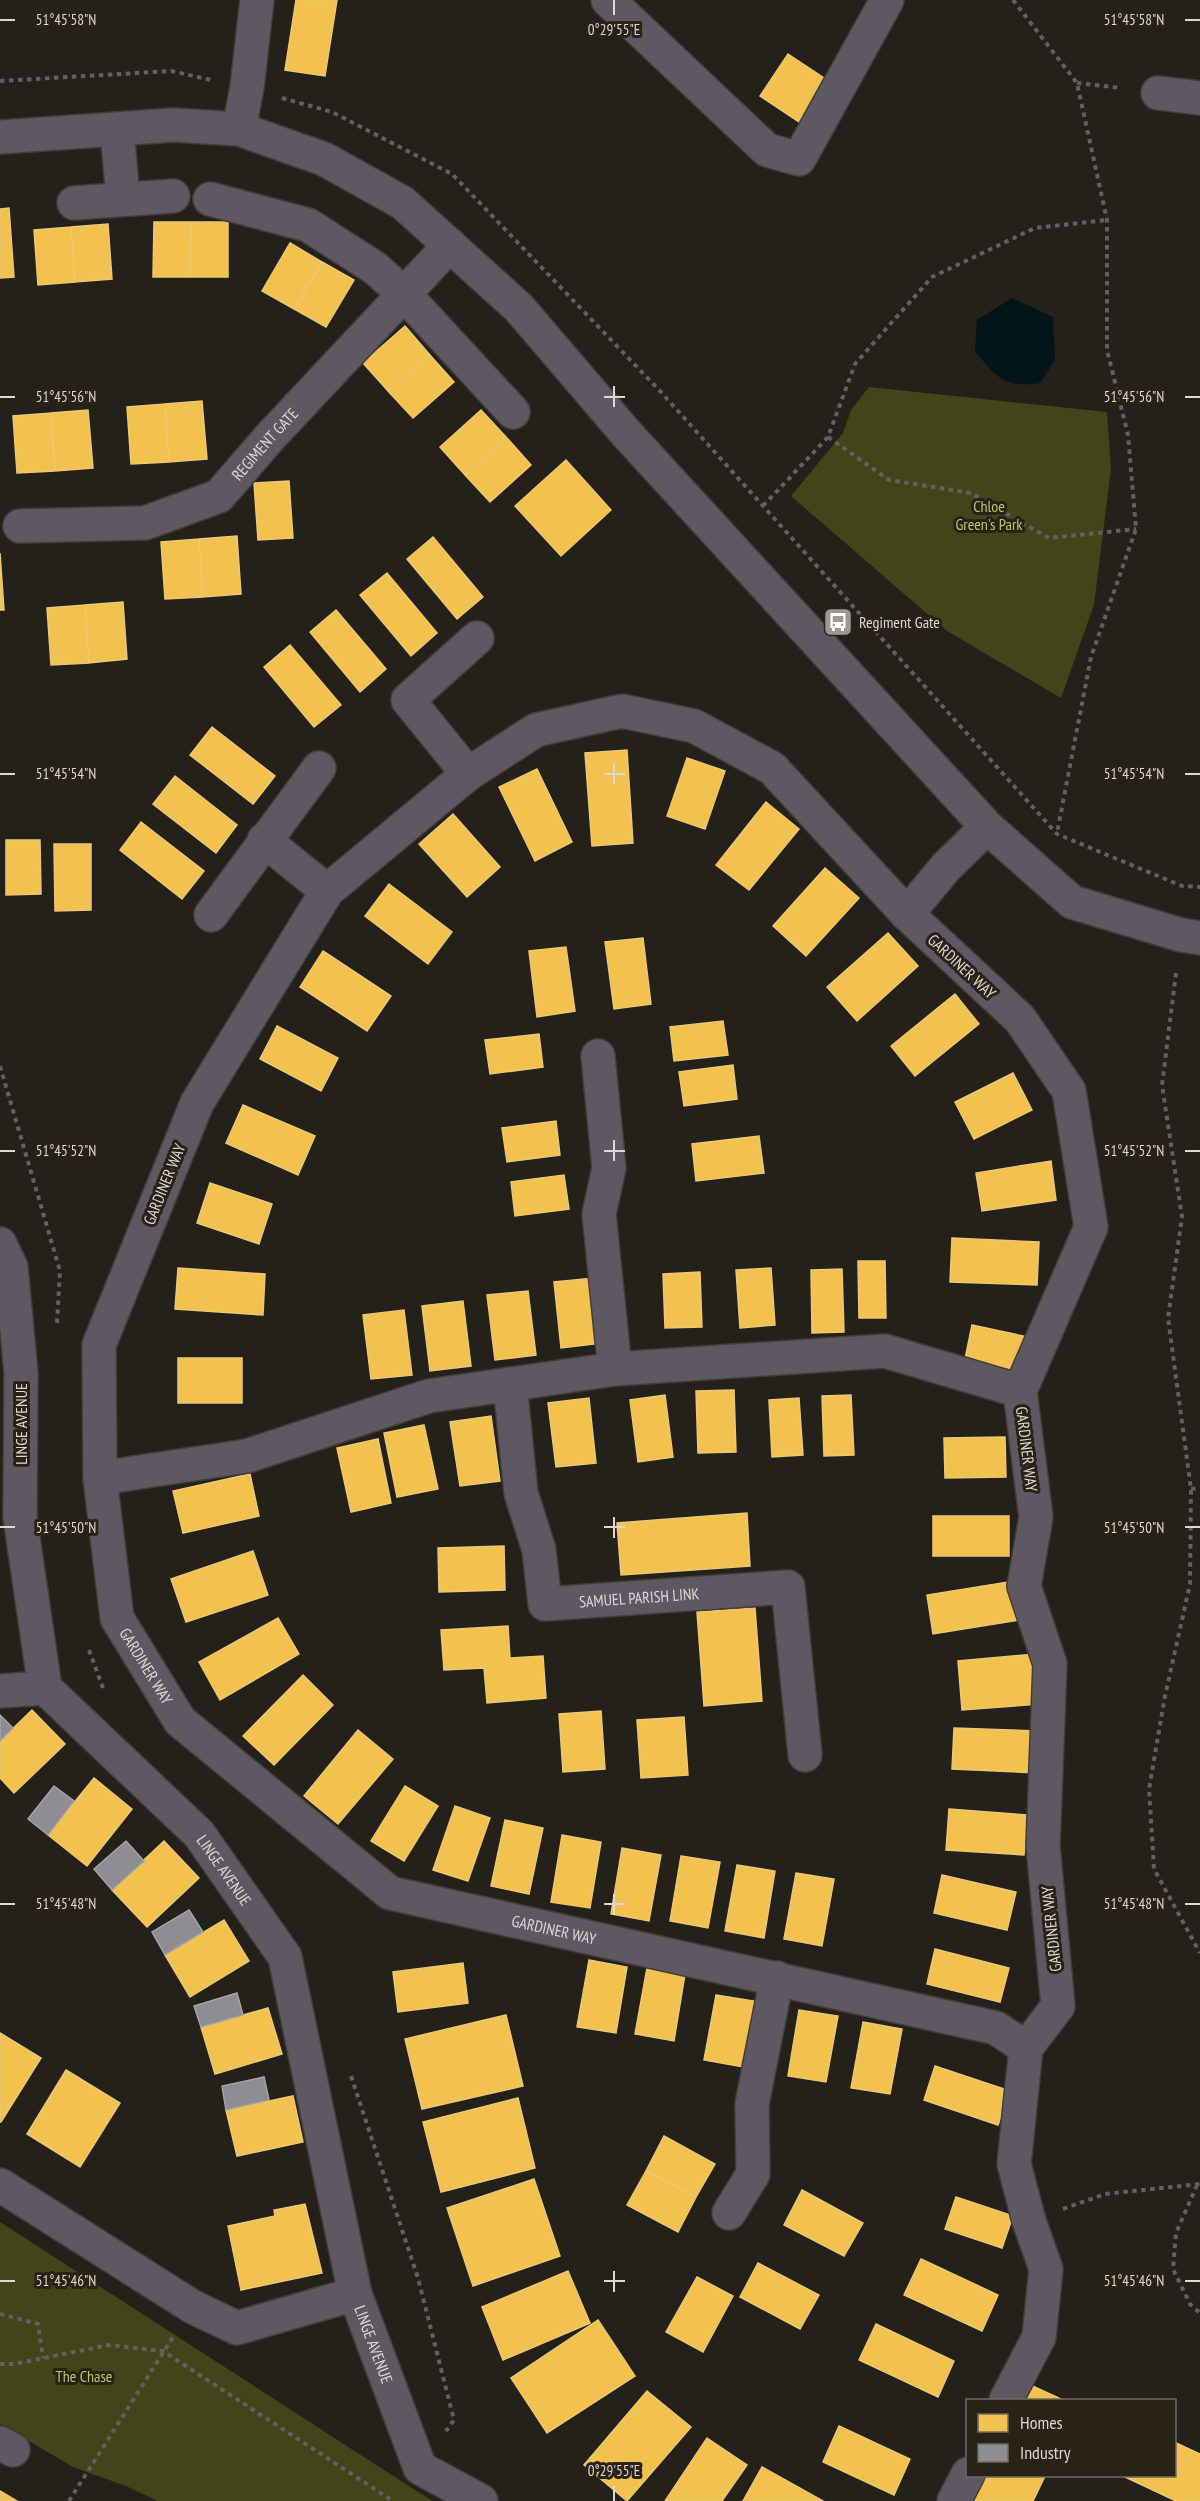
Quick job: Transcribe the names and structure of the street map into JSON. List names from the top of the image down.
{
  "streets": {
    "street": [
      "REGIMENT GATE",
      "GARDINER WAY",
      "LINGE AVENUE",
      "SAMUEL PARISH LINK"
    ]
  },
  "parks": ["Chloe Green's Park", "The Chase"],
  "places": {
    "bus stop": ["Regiment Gate"]
  },
  "legend": ["Homes", "Industry"],
  "coordinates": [
    "51°45'58\"N",
    "0°29'55\"E",
    "51°45'56\"N",
    "51°45'54\"N",
    "51°45'52\"N",
    "51°45'50\"N",
    "51°45'48\"N",
    "51°45'46\"N"
  ]
}
